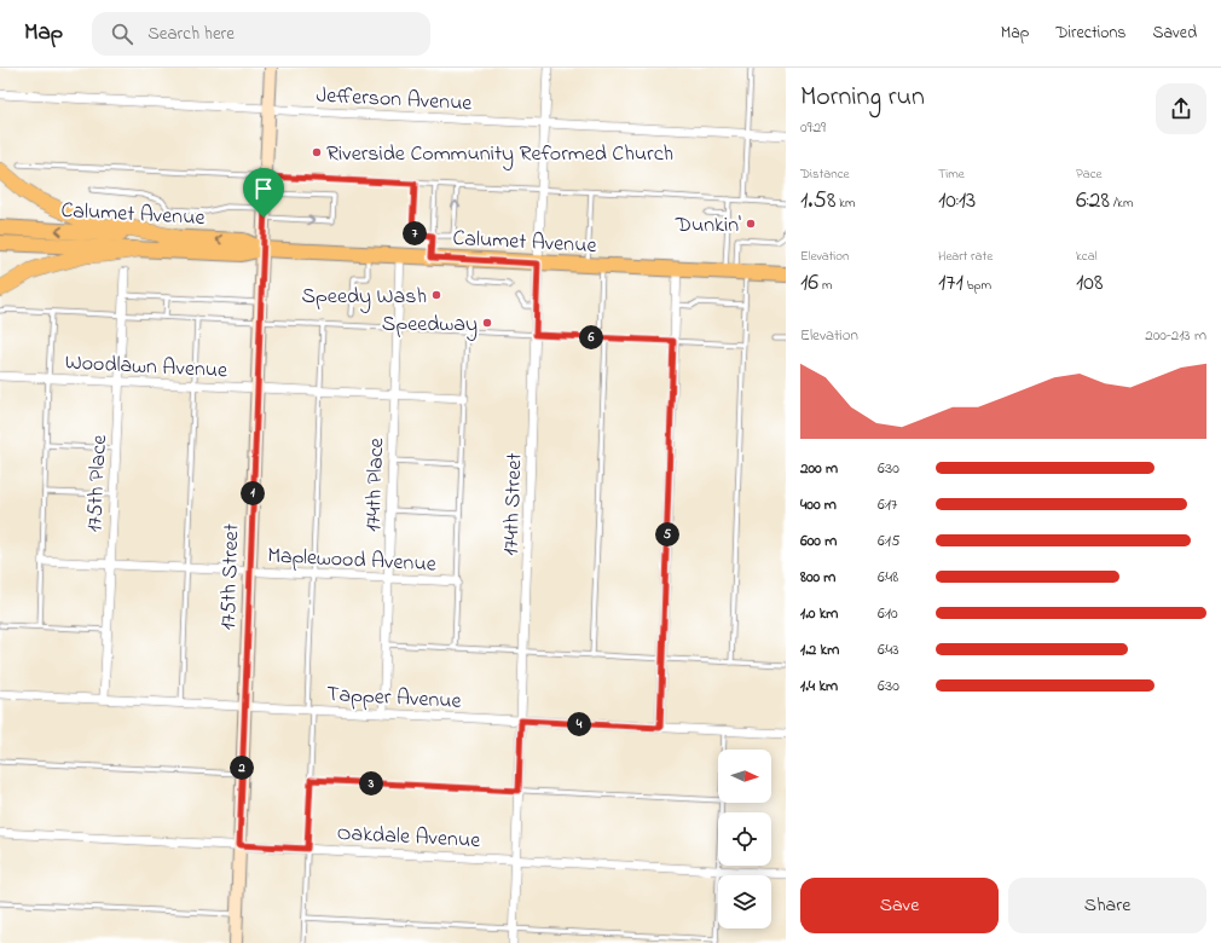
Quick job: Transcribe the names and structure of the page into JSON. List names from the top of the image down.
{
  "streets": {
    "main road": ["Calumet Avenue"],
    "street": [
      "Jefferson Avenue",
      "Woodlawn Avenue",
      "175th Place",
      "174th Place",
      "174th Street",
      "Maplewood Avenue",
      "175th Street",
      "Tapper Avenue",
      "Oakdale Avenue"
    ]
  },
  "crossings": [
    ["Jefferson Avenue", "174th Street"],
    ["Jefferson Avenue", "175th Street"],
    ["Calumet Avenue", "174th Place"],
    ["Calumet Avenue", "174th Street"],
    ["Calumet Avenue", "175th Street"],
    ["Woodlawn Avenue", "175th Place"],
    ["Woodlawn Avenue", "174th Place"],
    ["Woodlawn Avenue", "175th Street"],
    ["175th Place", "Maplewood Avenue"],
    ["175th Place", "Tapper Avenue"],
    ["174th Place", "Maplewood Avenue"],
    ["174th Place", "Tapper Avenue"],
    ["174th Street", "Tapper Avenue"],
    ["174th Street", "Oakdale Avenue"],
    ["Maplewood Avenue", "175th Street"],
    ["175th Street", "Tapper Avenue"],
    ["175th Street", "Oakdale Avenue"]
  ],
  "places": [
    "Riverside Community Reformed Church",
    "Dunkin'",
    "Speedy Wash",
    "Speedway"
  ],
  "north": "right",
  "page": {
    "header": "Map",
    "search": "Search here",
    "nav": ["Map", "Directions", "Saved"],
    "heading": ["Morning run", "09:29"],
    "stats": [
      ["Distance", "1.58 km"],
      ["Time", "10:13"],
      ["Pace", "6:28 /km"],
      ["Elevation", "16 m"],
      ["Heart rate", "171 bpm"],
      ["kcal", "108"]
    ],
    "pins": [
      "7",
      "6",
      "1",
      "5",
      "4",
      "2",
      "3"
    ],
    "chart": ["Elevation", "200–213 m"],
    "list": [
      {
        "name": "200 m",
        "note": "6:30"
      },
      {
        "name": "400 m",
        "note": "6:17"
      },
      {
        "name": "600 m",
        "note": "6:15"
      },
      {
        "name": "800 m",
        "note": "6:48"
      },
      {
        "name": "1.0 km",
        "note": "6:10"
      },
      {
        "name": "1.2 km",
        "note": "6:43"
      },
      {
        "name": "1.4 km",
        "note": "6:30"
      }
    ],
    "buttons": ["Save", "Share"]
  }
}
